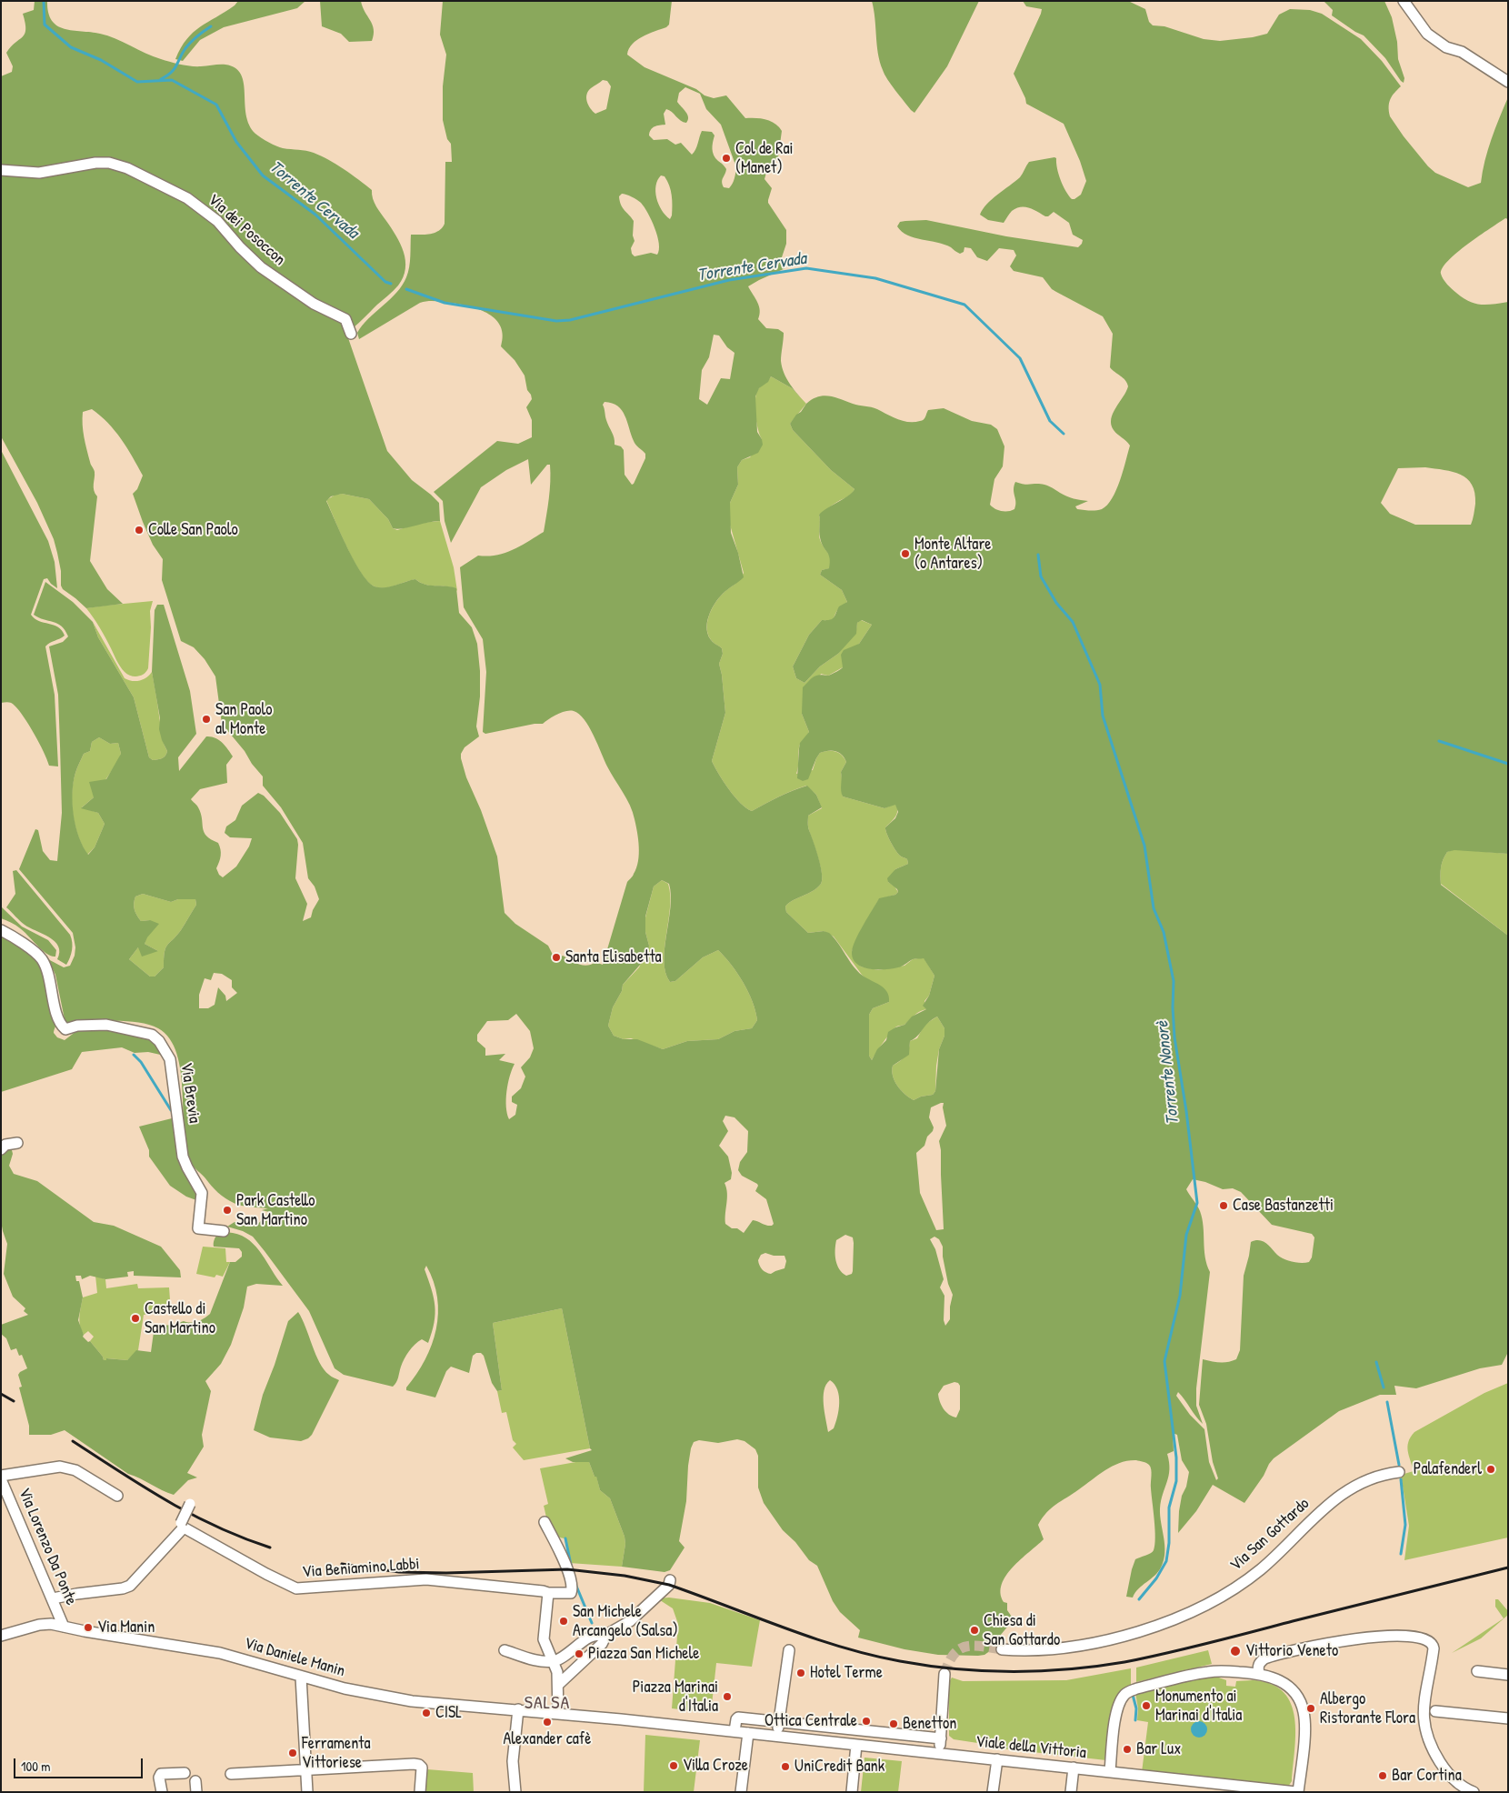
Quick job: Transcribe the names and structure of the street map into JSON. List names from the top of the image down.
{
  "streets": {
    "street": [
      "Via dei Posoccon",
      "Via Brevia",
      "Via San Gottardo",
      "Via Lorenzo Da Ponte",
      "Via Beniamino Labbi",
      "Via Daniele Manin",
      "Viale della Vittoria"
    ]
  },
  "crossings": [
    ["Via Lorenzo Da Ponte", "Via Beniamino Labbi"],
    ["Via Lorenzo Da Ponte", "Via Daniele Manin"],
    ["Via Daniele Manin", "Viale della Vittoria"]
  ],
  "districts": ["SALSA"],
  "water": ["Torrente Cervada", "Torrente Nonorè"],
  "places": [
    "Col de Rai (Manet)",
    "Colle San Paolo",
    "Monte Altare (o Antares)",
    "San Paolo al Monte",
    "Santa Elisabetta",
    "Case Bastanzetti",
    "Park Castello San Martino",
    "Castello di San Martino",
    "Palafenderl",
    "San Michele Arcangelo (Salsa)",
    "Via Manin",
    "Chiesa di San Gottardo",
    "Vittorio Veneto",
    "Piazza San Michele",
    "Hotel Terme",
    "Piazza Marinai d'Italia",
    "Monumento ai Marinai d'Italia",
    "Albergo Ristorante Flora",
    "CISL",
    "Ottica Centrale",
    "Alexander cafè",
    "Benetton",
    "Bar Lux",
    "Ferramenta Vittoriese",
    "Villa Croze",
    "UniCredit Bank",
    "Bar Cortina"
  ],
  "scale_bar": "100 m"
}
